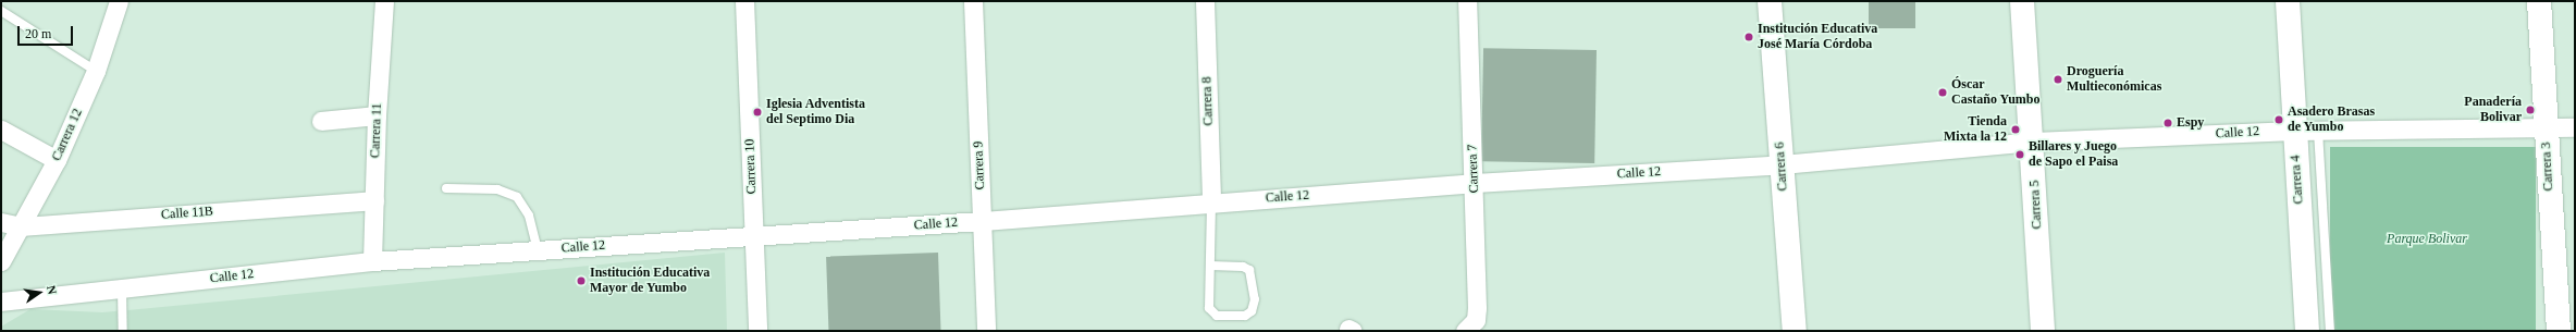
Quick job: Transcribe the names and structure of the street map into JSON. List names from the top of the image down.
{
  "streets": {
    "street": [
      "Carrera 8",
      "Carrera 11",
      "Calle 12",
      "Carrera 12",
      "Carrera 9",
      "Carrera 10",
      "Carrera 6",
      "Carrera 3",
      "Carrera 7",
      "Carrera 4",
      "Carrera 5",
      "Calle 11B"
    ]
  },
  "crossings": [
    ["Carrera 8", "Calle 12"],
    ["Carrera 11", "Calle 12"],
    ["Carrera 11", "Calle 11B"],
    ["Calle 12", "Carrera 9"],
    ["Calle 12", "Carrera 10"],
    ["Calle 12", "Carrera 6"],
    ["Calle 12", "Carrera 3"],
    ["Calle 12", "Carrera 7"],
    ["Calle 12", "Carrera 4"],
    ["Calle 12", "Carrera 5"],
    ["Carrera 12", "Calle 11B"]
  ],
  "parks": ["Parque Bolivar"],
  "places": [
    "Institución Educativa José María Córdoba",
    "Droguería Multieconómicas",
    "Óscar Castaño Yumbo",
    "Panadería Bolivar",
    "Iglesia Adventista del Septimo Dia",
    "Asadero Brasas de Yumbo",
    "Espy",
    "Tienda Mixta la 12",
    "Billares y Juego de Sapo el Paisa",
    "Institución Educativa Mayor de Yumbo"
  ],
  "scale_bar": "20 m",
  "north": "right"
}
